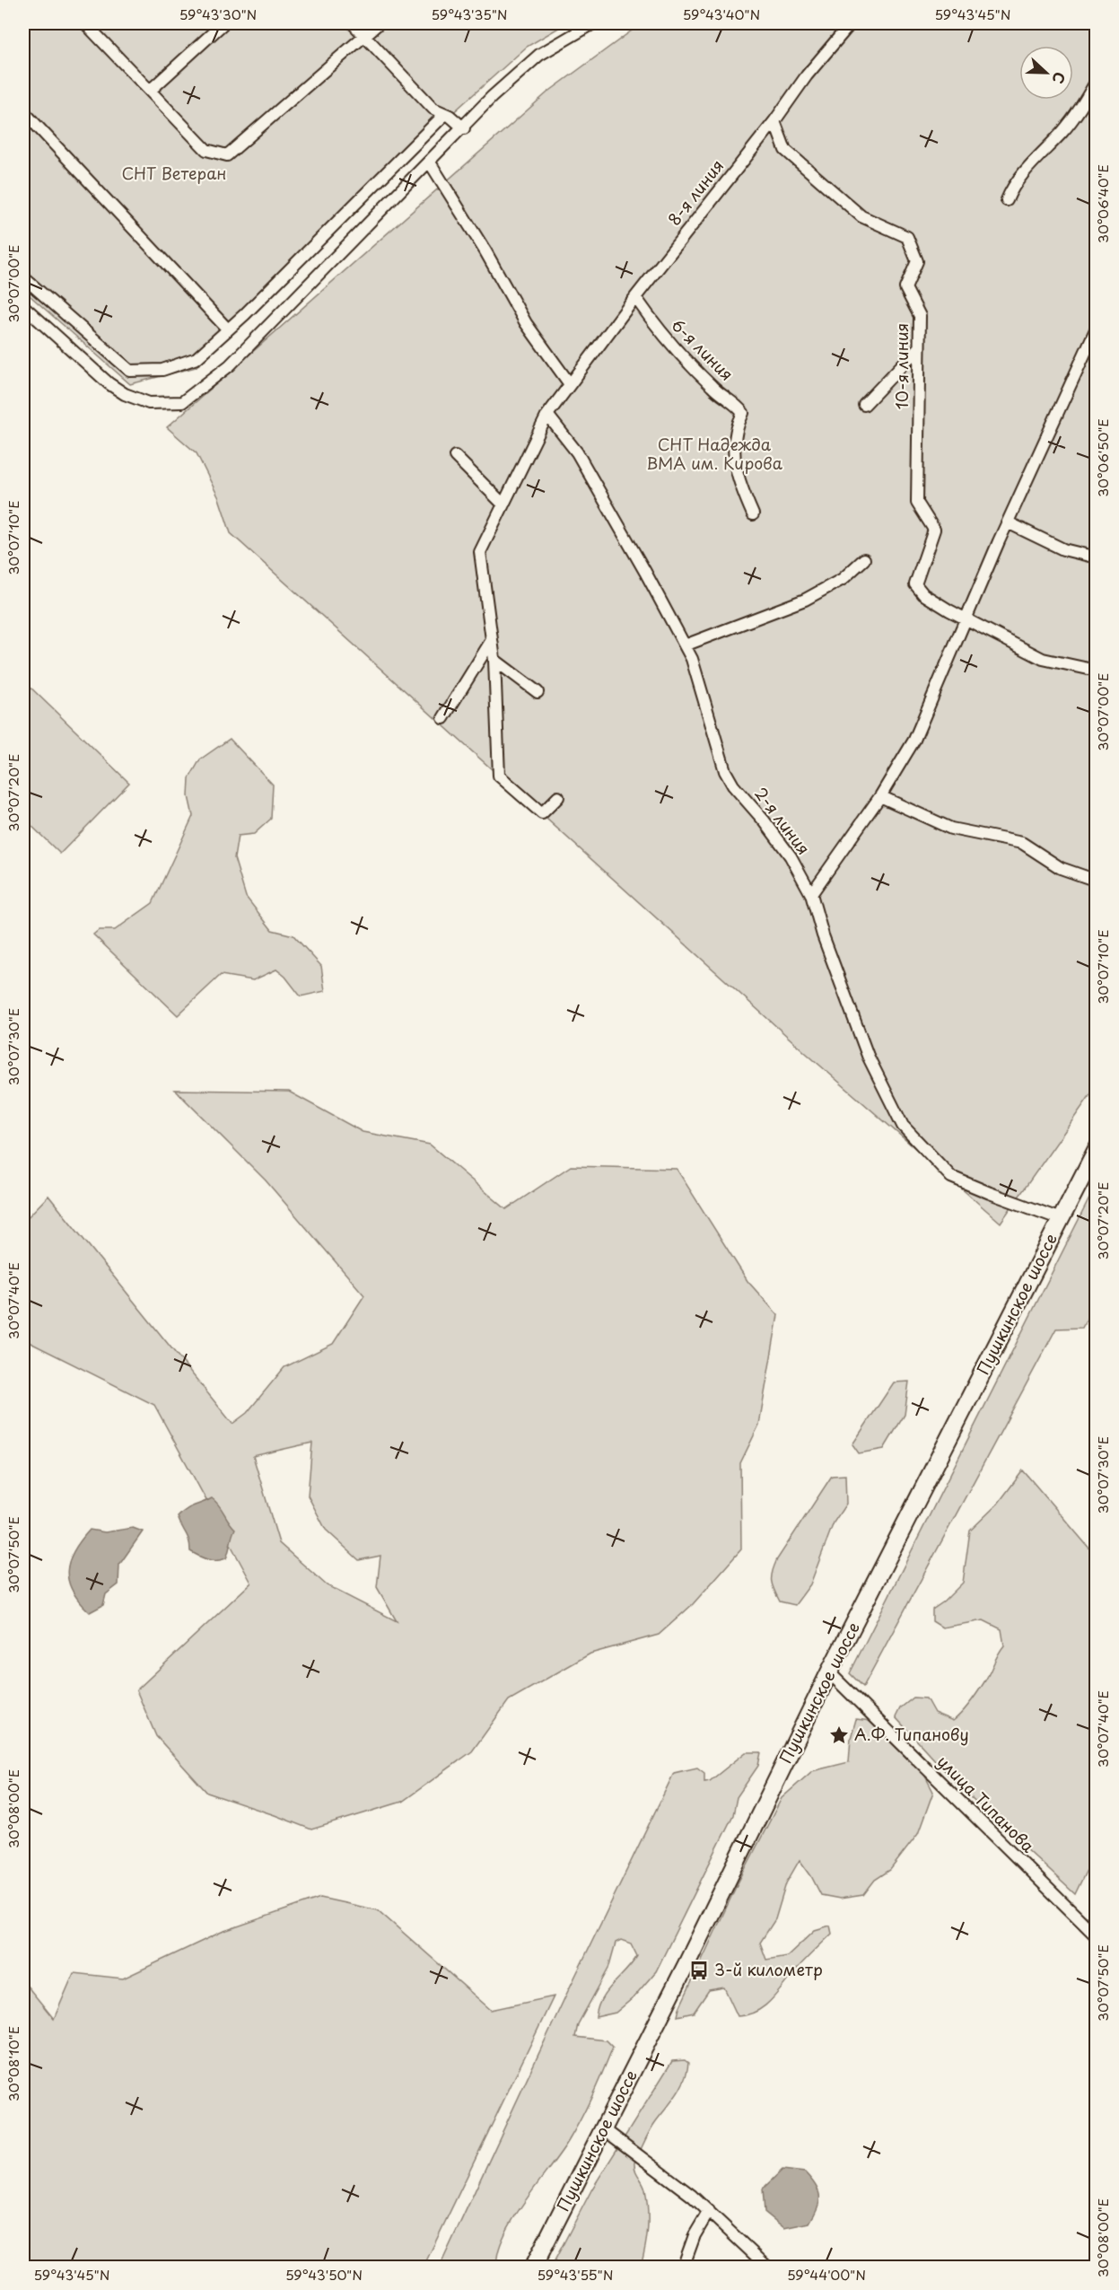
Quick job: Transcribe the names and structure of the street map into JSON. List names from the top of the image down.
{
  "streets": {
    "main road": ["Пушкинское шоссе"],
    "street": [
      "8-я линия",
      "6-я линия",
      "10-я линия",
      "2-я линия",
      "улица Типанова"
    ]
  },
  "crossings": [
    ["8-я линия", "6-я линия"],
    ["8-я линия", "10-я линия"],
    ["2-я линия", "Пушкинское шоссе"],
    ["Пушкинское шоссе", "улица Типанова"]
  ],
  "parks": ["СНТ Ветеран", "СНТ Надежда ВМА им. Кирова"],
  "places": {
    "place": ["А.Ф. Типанову"],
    "bus stop": ["3-й километр"]
  },
  "north": "right",
  "coordinates": [
    "59°43'30\"N",
    "59°43'35\"N",
    "59°43'40\"N",
    "59°43'45\"N",
    "30°06'40\"E",
    "30°07'00\"E",
    "30°06'50\"E",
    "30°07'10\"E",
    "30°07'20\"E",
    "30°07'30\"E",
    "30°07'40\"E",
    "30°07'50\"E",
    "30°08'00\"E",
    "30°08'10\"E",
    "59°43'50\"N",
    "59°43'55\"N",
    "59°44'00\"N"
  ]
}
